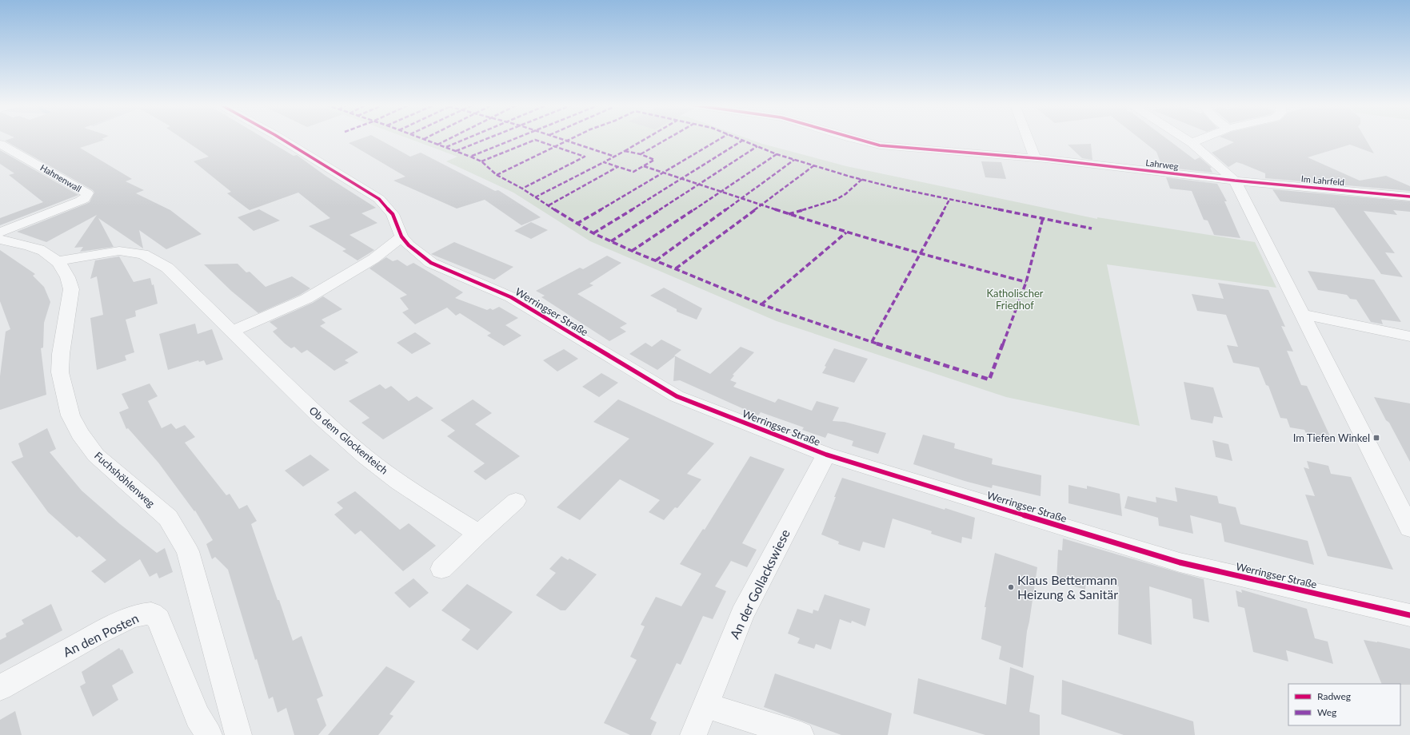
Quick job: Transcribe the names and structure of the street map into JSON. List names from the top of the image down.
{
  "streets": {
    "street": [
      "Lahrweg",
      "Hahnenwall",
      "Im Lahrfeld",
      "Werringser Straße",
      "Ob dem Glockenteich",
      "Fuchshöhlenweg",
      "An der Gollackswiese",
      "An den Posten"
    ]
  },
  "crossings": [
    ["Lahrweg", "Im Lahrfeld"],
    ["Werringser Straße", "An der Gollackswiese"],
    ["Ob dem Glockenteich", "Fuchshöhlenweg"]
  ],
  "parks": ["Katholischer Friedhof"],
  "places": {
    "transit": ["Im Tiefen Winkel"],
    "other": ["Klaus Bettermann Heizung & Sanitär"]
  },
  "legend": ["Radweg", "Weg"]
}
